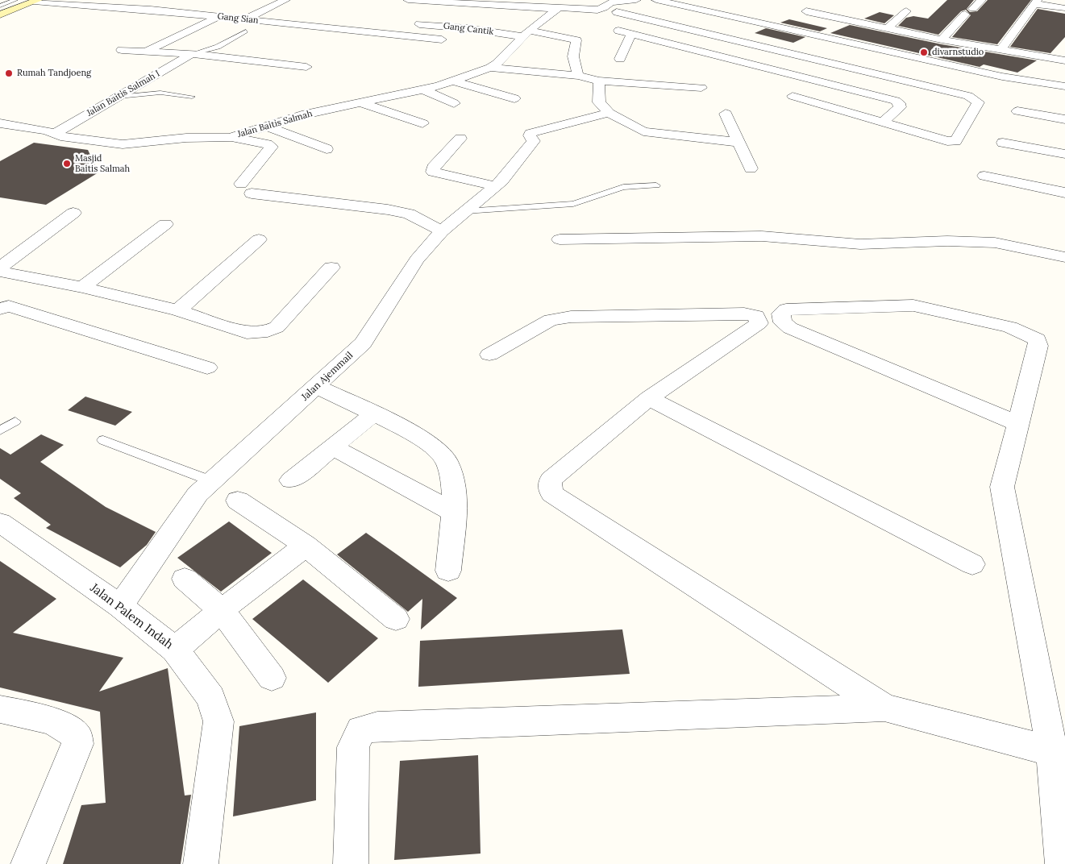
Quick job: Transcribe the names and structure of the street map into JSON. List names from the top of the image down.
{
  "streets": {
    "street": [
      "Gang Sian",
      "Gang Cantik",
      "Jalan Baitis Salmah I",
      "Jalan Baitis Salmah",
      "Jalan Ajemmail",
      "Jalan Palem Indah"
    ]
  },
  "crossings": [
    ["Jalan Baitis Salmah I", "Jalan Baitis Salmah"],
    ["Jalan Ajemmail", "Jalan Palem Indah"]
  ],
  "places": ["divarnstudio", "Rumah Tandjoeng", "Masjid Baitis Salmah"]
}
